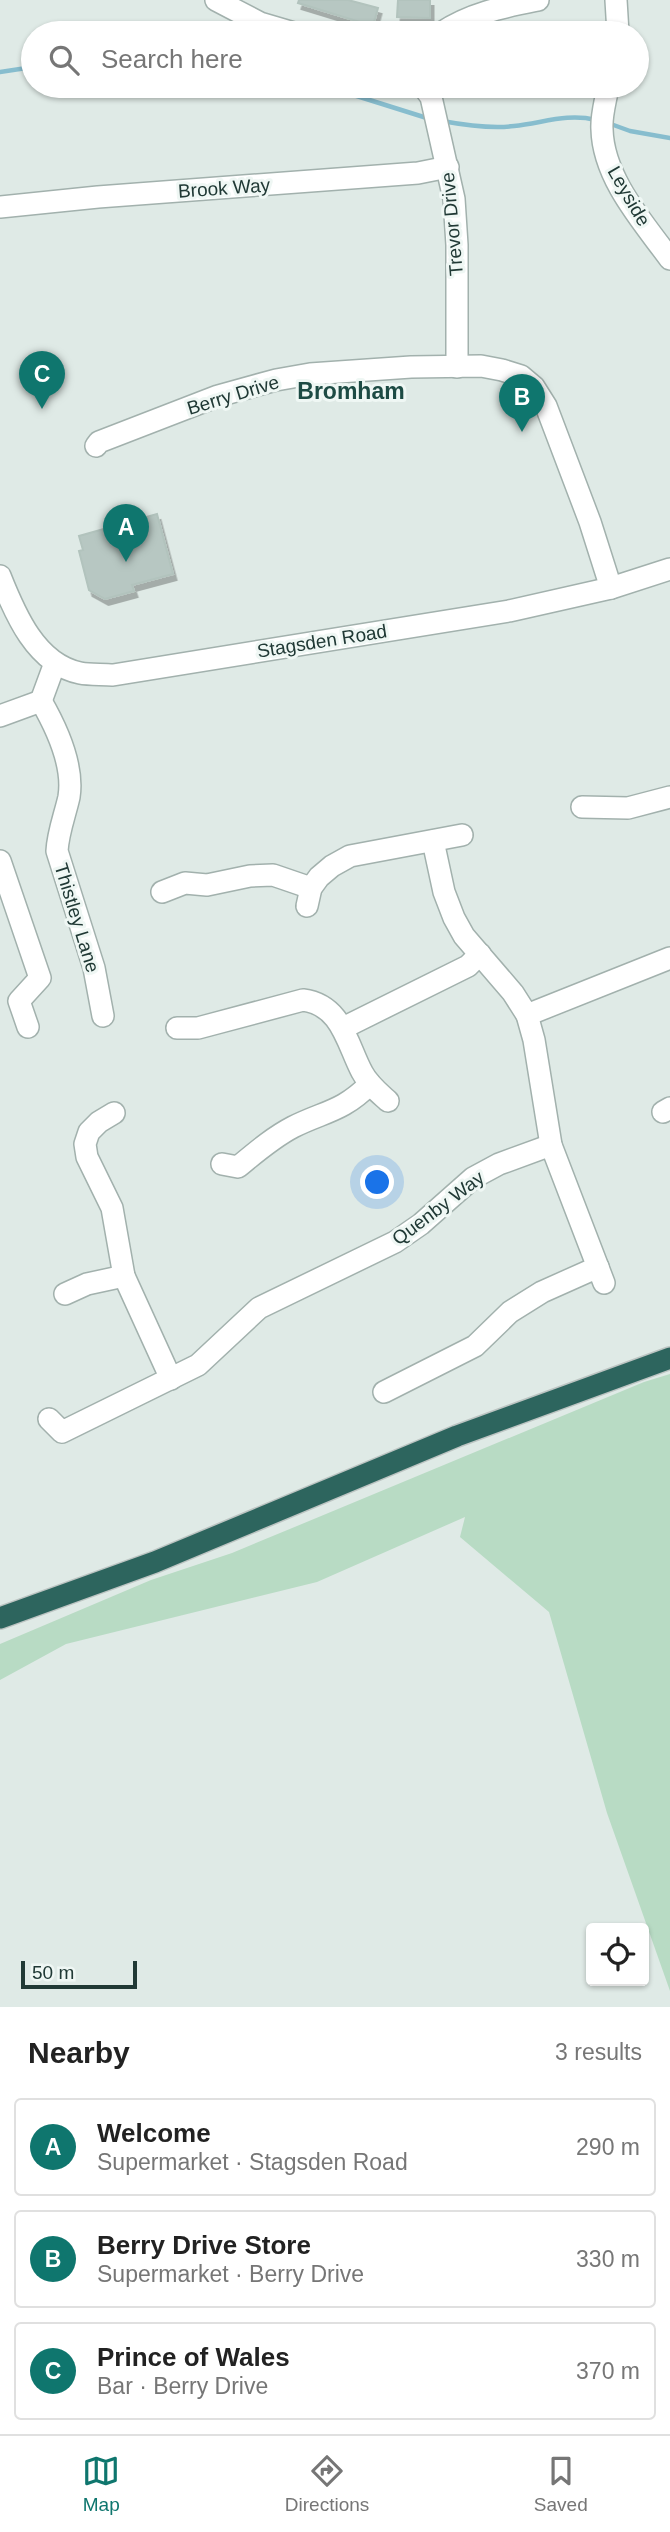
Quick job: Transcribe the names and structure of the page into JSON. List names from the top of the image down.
{
  "streets": {
    "street": [
      "Brook Way",
      "Leyside",
      "Trevor Drive",
      "Berry Drive",
      "Stagsden Road",
      "Thistley Lane",
      "Quenby Way"
    ]
  },
  "crossings": [
    ["Brook Way", "Trevor Drive"],
    ["Trevor Drive", "Berry Drive"],
    ["Berry Drive", "Stagsden Road"]
  ],
  "districts": ["Bromham"],
  "scale_bar": "50 m",
  "page": {
    "search": "Search here",
    "pins": ["C", "B", "A"],
    "scale": "50 m",
    "heading": ["Nearby", "3 results"],
    "list": [
      {
        "mark": "A",
        "name": "Welcome",
        "note": "Supermarket · Stagsden Road",
        "value": "290 m"
      },
      {
        "mark": "B",
        "name": "Berry Drive Store",
        "note": "Supermarket · Berry Drive",
        "value": "330 m"
      },
      {
        "mark": "C",
        "name": "Prince of Wales",
        "note": "Bar · Berry Drive",
        "value": "370 m"
      }
    ],
    "nav": ["Map", "Directions", "Saved"]
  }
}
